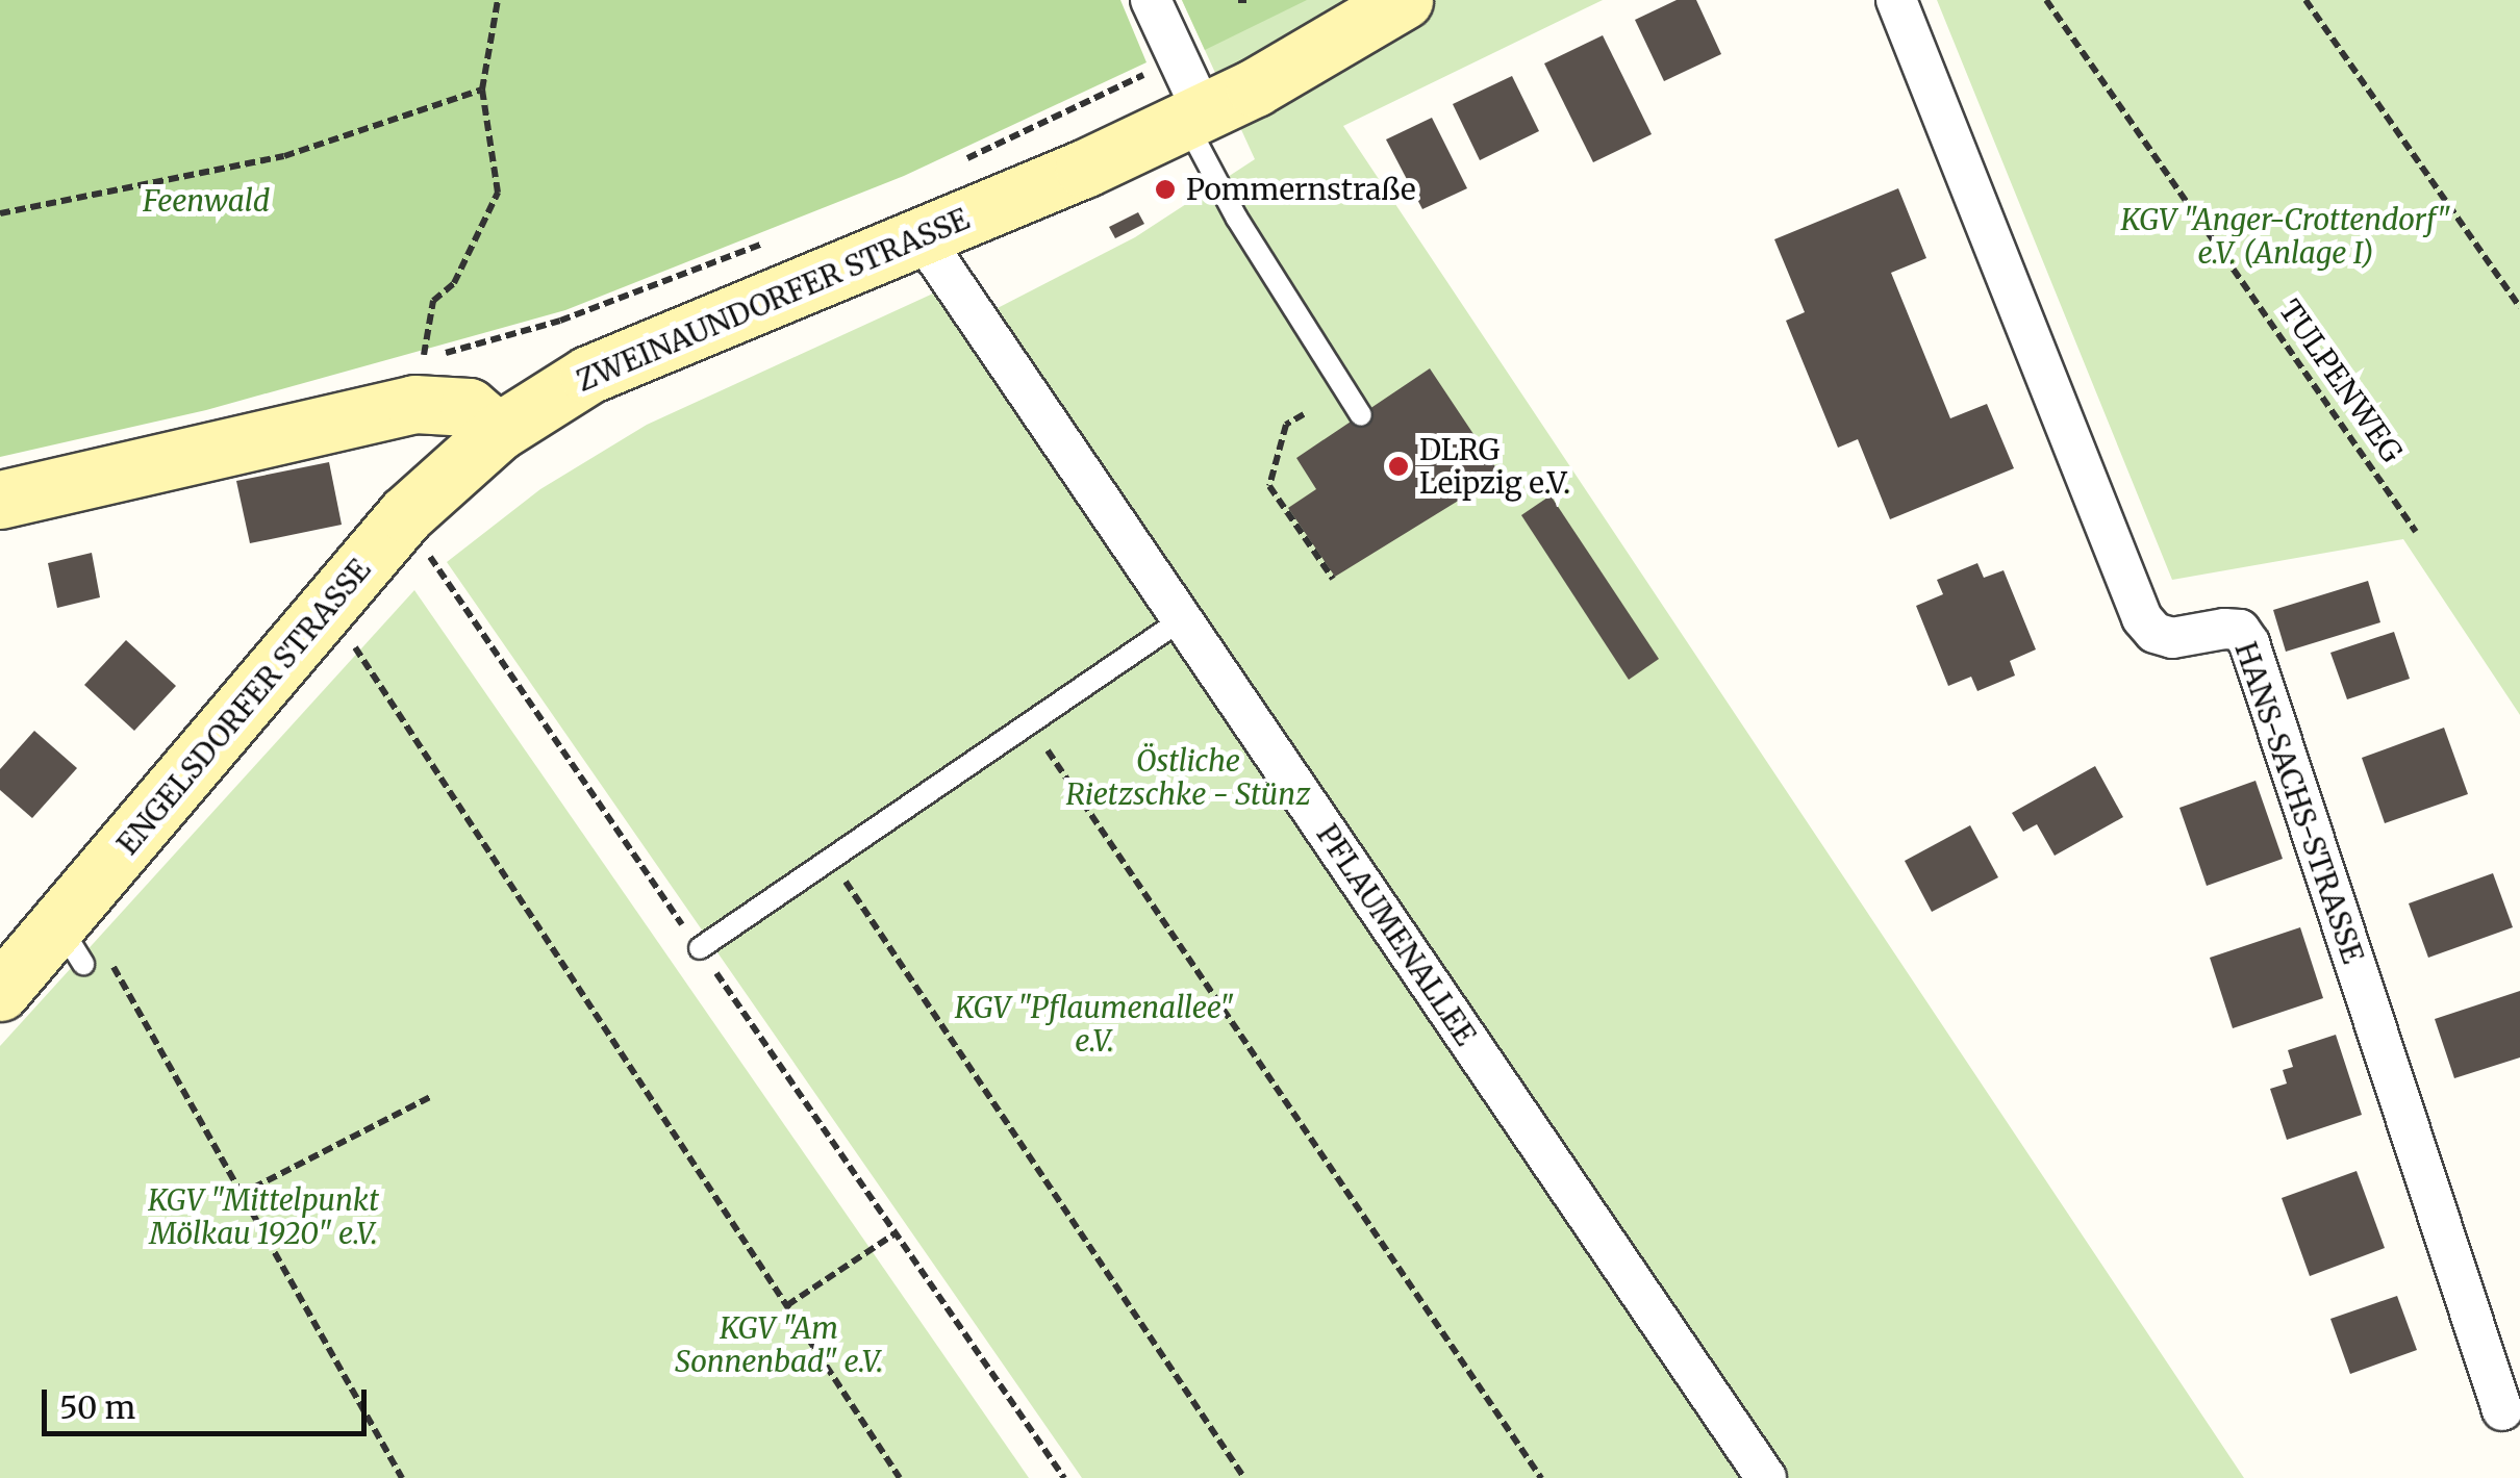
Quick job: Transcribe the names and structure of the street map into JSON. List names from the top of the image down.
{
  "streets": {
    "street": [
      "ZWEINAUNDORFER STRASSE",
      "ENGELSDORFER STRASSE",
      "HANS-SACHS-STRASSE",
      "PFLAUMENALLEE"
    ],
    "path": ["TULPENWEG"]
  },
  "crossings": [
    ["ZWEINAUNDORFER STRASSE", "ENGELSDORFER STRASSE"],
    ["ZWEINAUNDORFER STRASSE", "PFLAUMENALLEE"]
  ],
  "parks": [
    "Feenwald",
    "KGV \"Anger-Crottendorf\" e.V. (Anlage I)",
    "Östliche Rietzschke - Stünz",
    "KGV \"Pflaumenallee\" e.V.",
    "KGV \"Mittelpunkt Mölkau 1920\" e.V.",
    "KGV \"Am Sonnenbad\" e.V."
  ],
  "places": ["Pommernstraße", "DLRG Leipzig e.V."],
  "scale_bar": "50 m"
}
